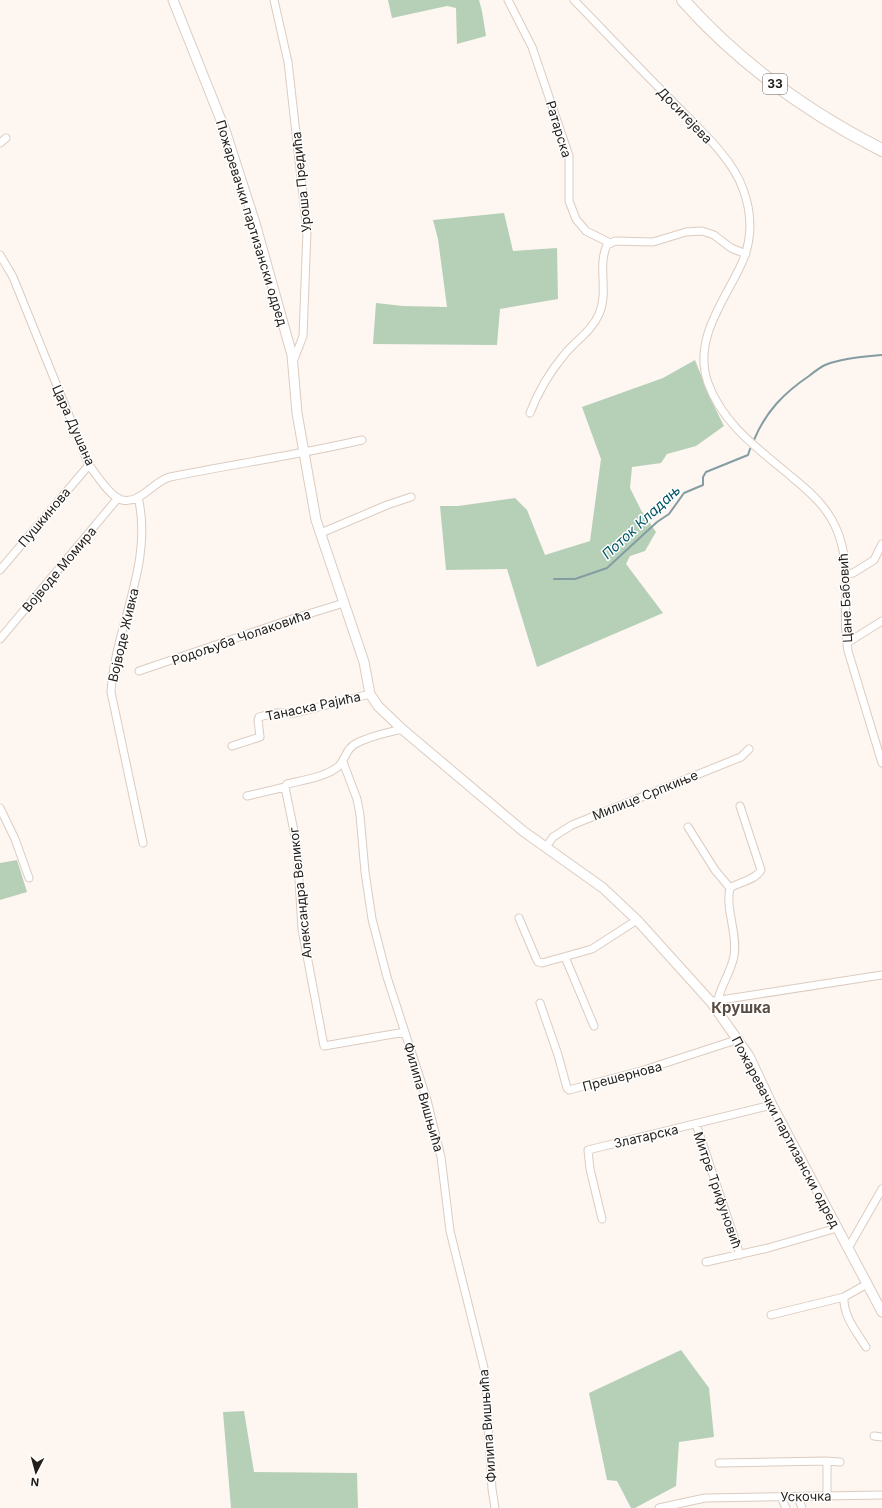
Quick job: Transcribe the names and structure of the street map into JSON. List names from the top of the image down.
{
  "streets": {
    "main road": ["33"],
    "street": [
      "Доситејева",
      "Ратарска",
      "Уроша Предића",
      "Пожаревачки партизански одред",
      "Цара Душана",
      "Пушкинова",
      "Војводе Момира",
      "Цане Бабовић",
      "Војводе Живка",
      "Родољуба Чолаковића",
      "Танаска Рајића",
      "Милице Српкиње",
      "Александра Великог",
      "Прешернова",
      "Филипа Вишњића",
      "Златарска",
      "Митре Трифуновић",
      "Ускочка"
    ]
  },
  "crossings": [
    ["Доситејева", "Цане Бабовић"],
    ["Уроша Предића", "Пожаревачки партизански одред"],
    ["Пожаревачки партизански одред", "Родољуба Чолаковића"],
    ["Пожаревачки партизански одред", "Танаска Рајића"],
    ["Пожаревачки партизански одред", "Милице Српкиње"],
    ["Пожаревачки партизански одред", "Прешернова"],
    ["Пожаревачки партизански одред", "Златарска"],
    ["Цара Душана", "Пушкинова"],
    ["Цара Душана", "Војводе Момира"],
    ["Александра Великог", "Филипа Вишњића"],
    ["Златарска", "Митре Трифуновић"]
  ],
  "districts": ["Крушка"],
  "water": ["Поток Кладањ"],
  "north": "bottom"
}
